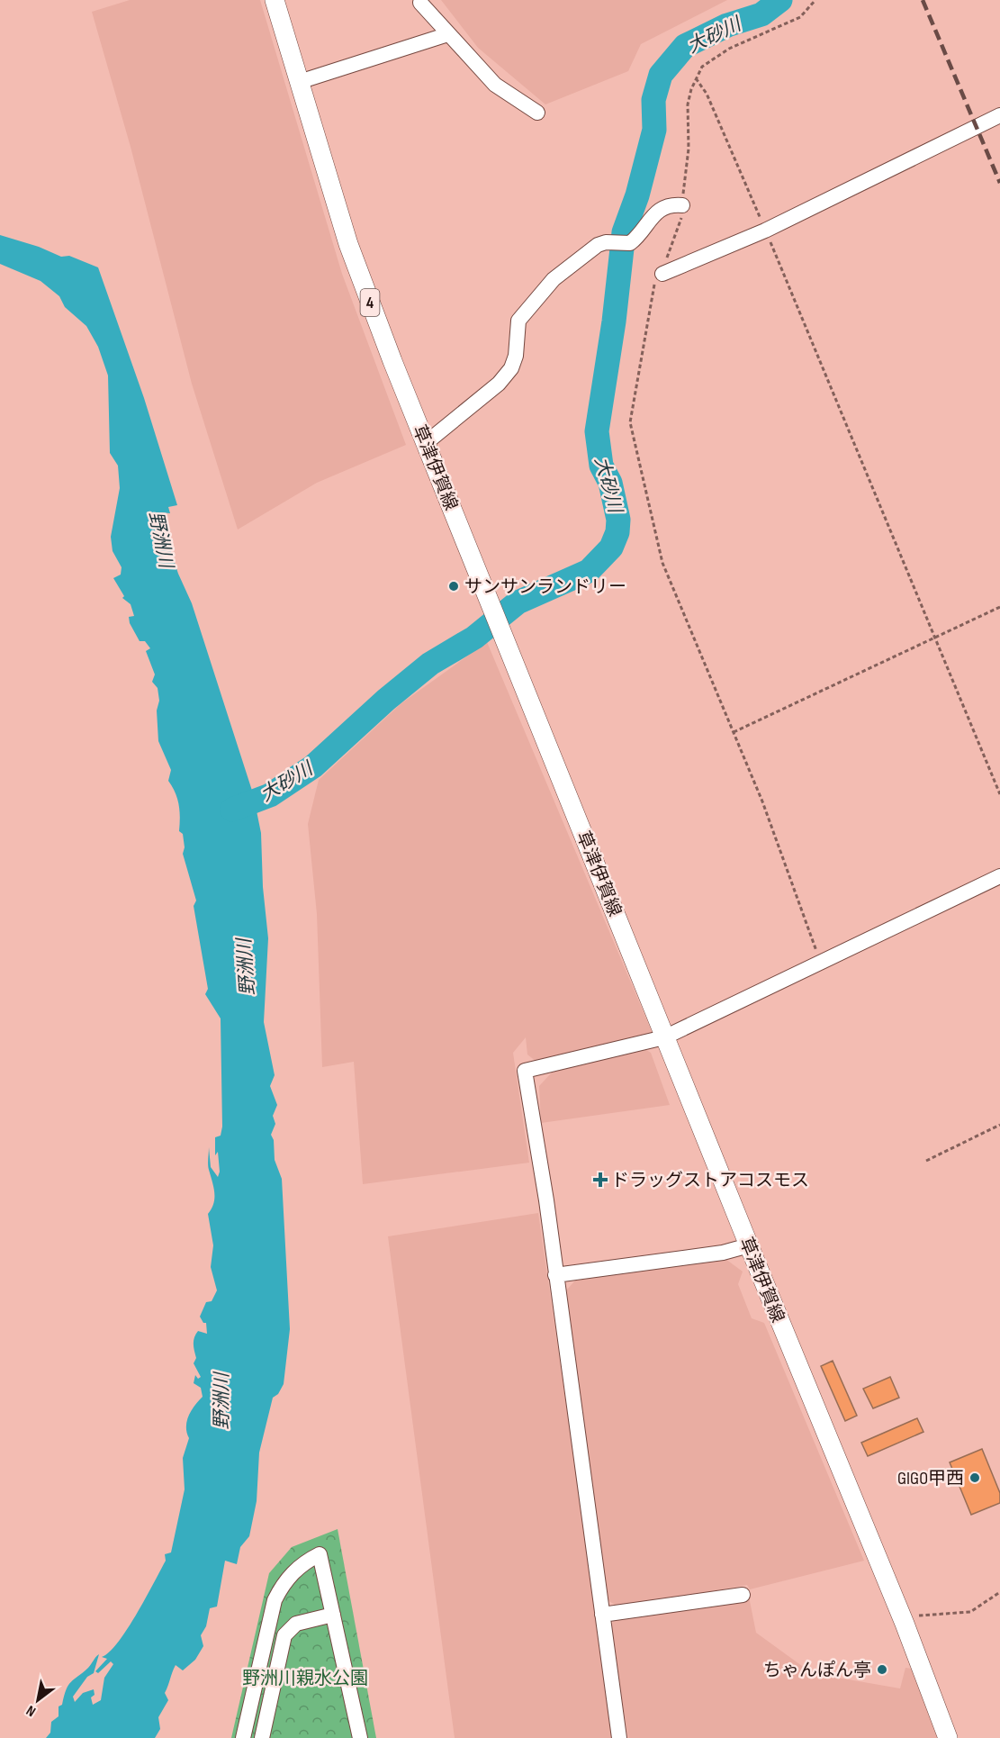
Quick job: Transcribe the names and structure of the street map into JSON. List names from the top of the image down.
{
  "streets": {
    "main road": ["4", "草津伊賀線"]
  },
  "water": ["大砂川", "野洲川"],
  "parks": ["野洲川親水公園"],
  "places": {
    "other": ["サンサンランドリー", "GIGO甲西", "ちゃんぽん亭"],
    "health": ["ドラッグストアコスモス"]
  },
  "north": "bottom left"
}
